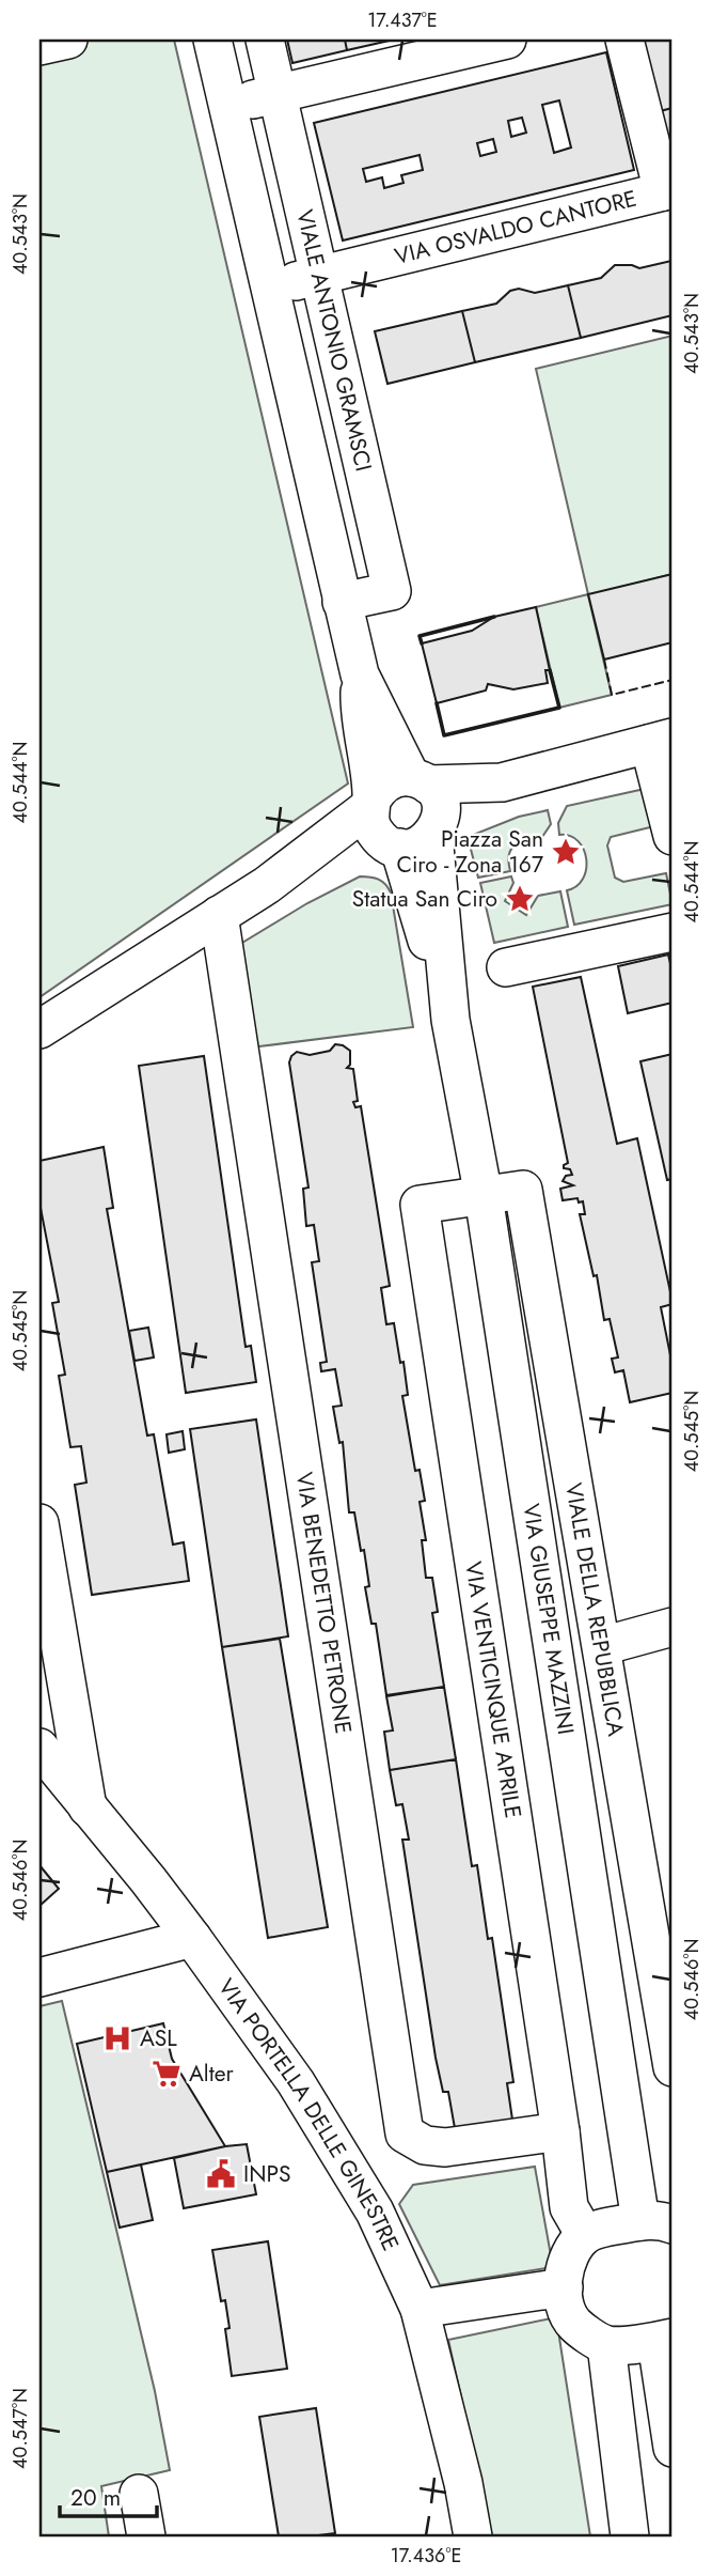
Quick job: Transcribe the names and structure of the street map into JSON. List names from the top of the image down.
{
  "streets": {
    "street": [
      "VIA OSVALDO CANTORE",
      "VIALE ANTONIO GRAMSCI",
      "VIA BENEDETTO PETRONE",
      "VIALE DELLA REPUBBLICA",
      "VIA GIUSEPPE MAZZINI",
      "VIA VENTICINQUE APRILE",
      "VIA PORTELLA DELLE GINESTRE"
    ]
  },
  "crossings": [
    ["VIA OSVALDO CANTORE", "VIALE ANTONIO GRAMSCI"],
    ["VIA BENEDETTO PETRONE", "VIA VENTICINQUE APRILE"],
    ["VIALE DELLA REPUBBLICA", "VIA GIUSEPPE MAZZINI"],
    ["VIALE DELLA REPUBBLICA", "VIA VENTICINQUE APRILE"],
    ["VIA GIUSEPPE MAZZINI", "VIA VENTICINQUE APRILE"]
  ],
  "places": {
    "place": ["Piazza San Ciro - Zona 167", "Statua San Ciro"],
    "hospital": ["ASL"],
    "supermarket": ["Alter"],
    "public building": ["INPS"]
  },
  "scale_bar": "20 m",
  "coordinates": [
    "17.437°E",
    "40.543°N",
    "40.544°N",
    "40.545°N",
    "40.546°N",
    "40.547°N",
    "17.436°E"
  ]
}
